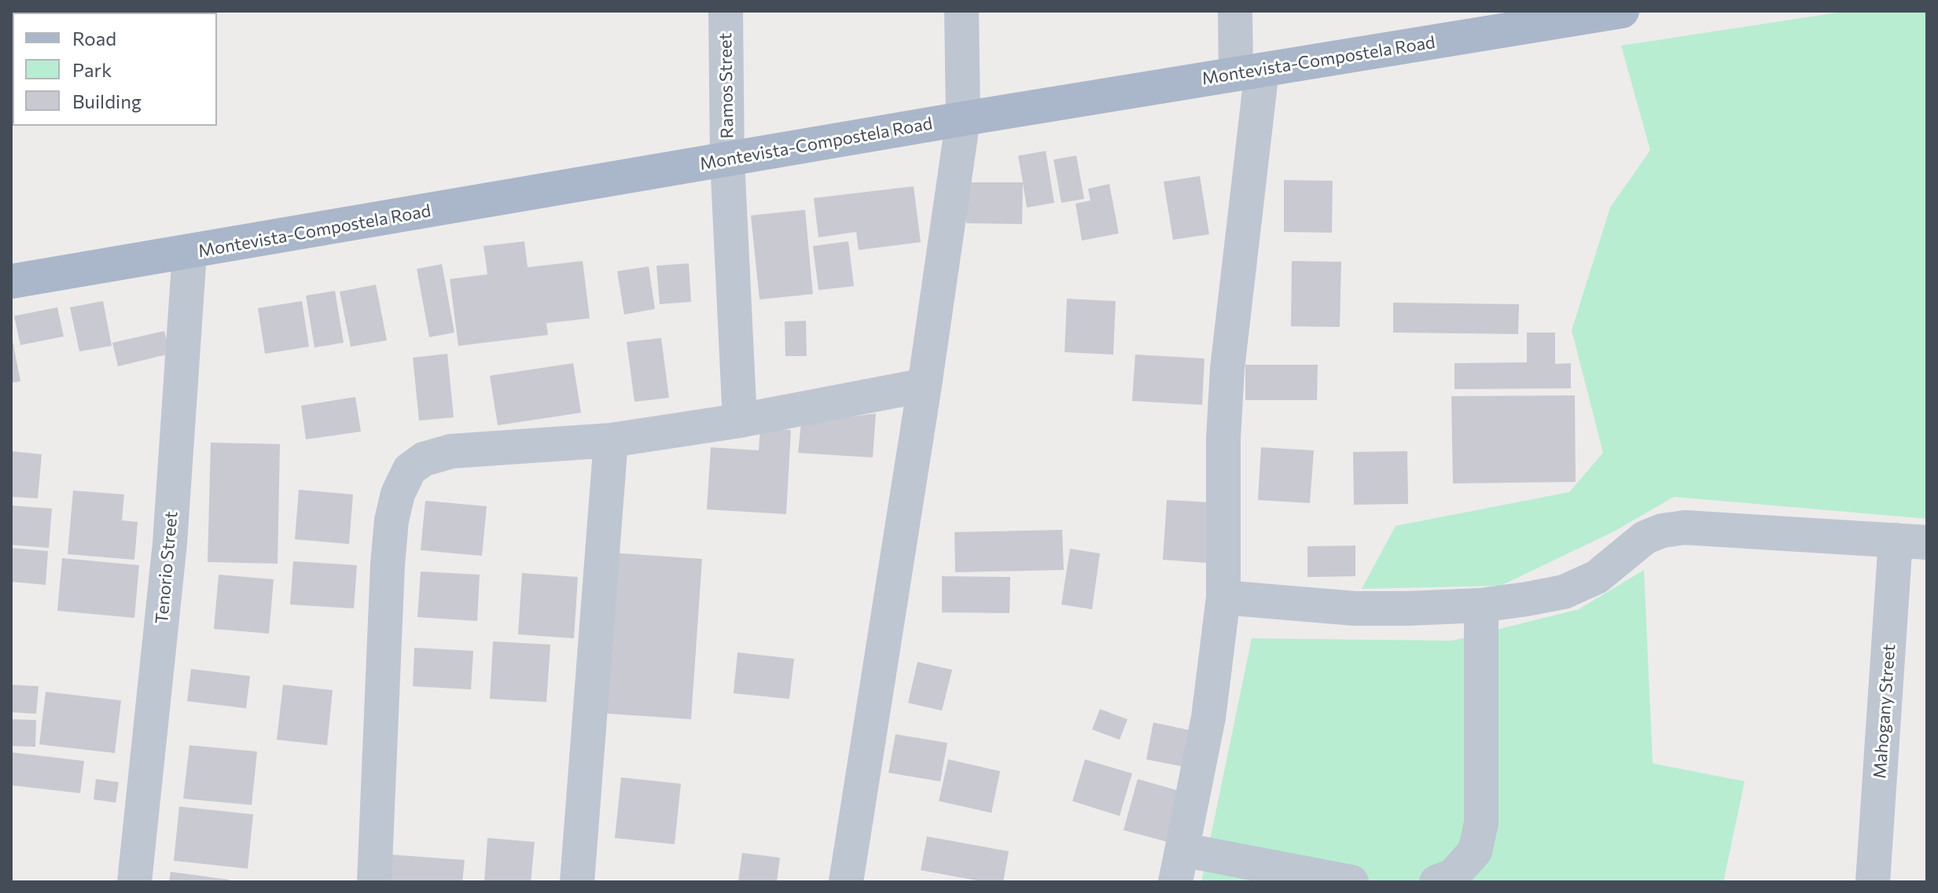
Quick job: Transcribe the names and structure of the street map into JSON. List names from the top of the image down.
{
  "streets": {
    "main road": ["Montevista-Compostela Road"],
    "street": ["Ramos Street", "Tenorio Street", "Mahogany Street"]
  },
  "crossings": [
    ["Montevista-Compostela Road", "Ramos Street"],
    ["Montevista-Compostela Road", "Tenorio Street"]
  ],
  "legend": ["Road", "Park", "Building"]
}
